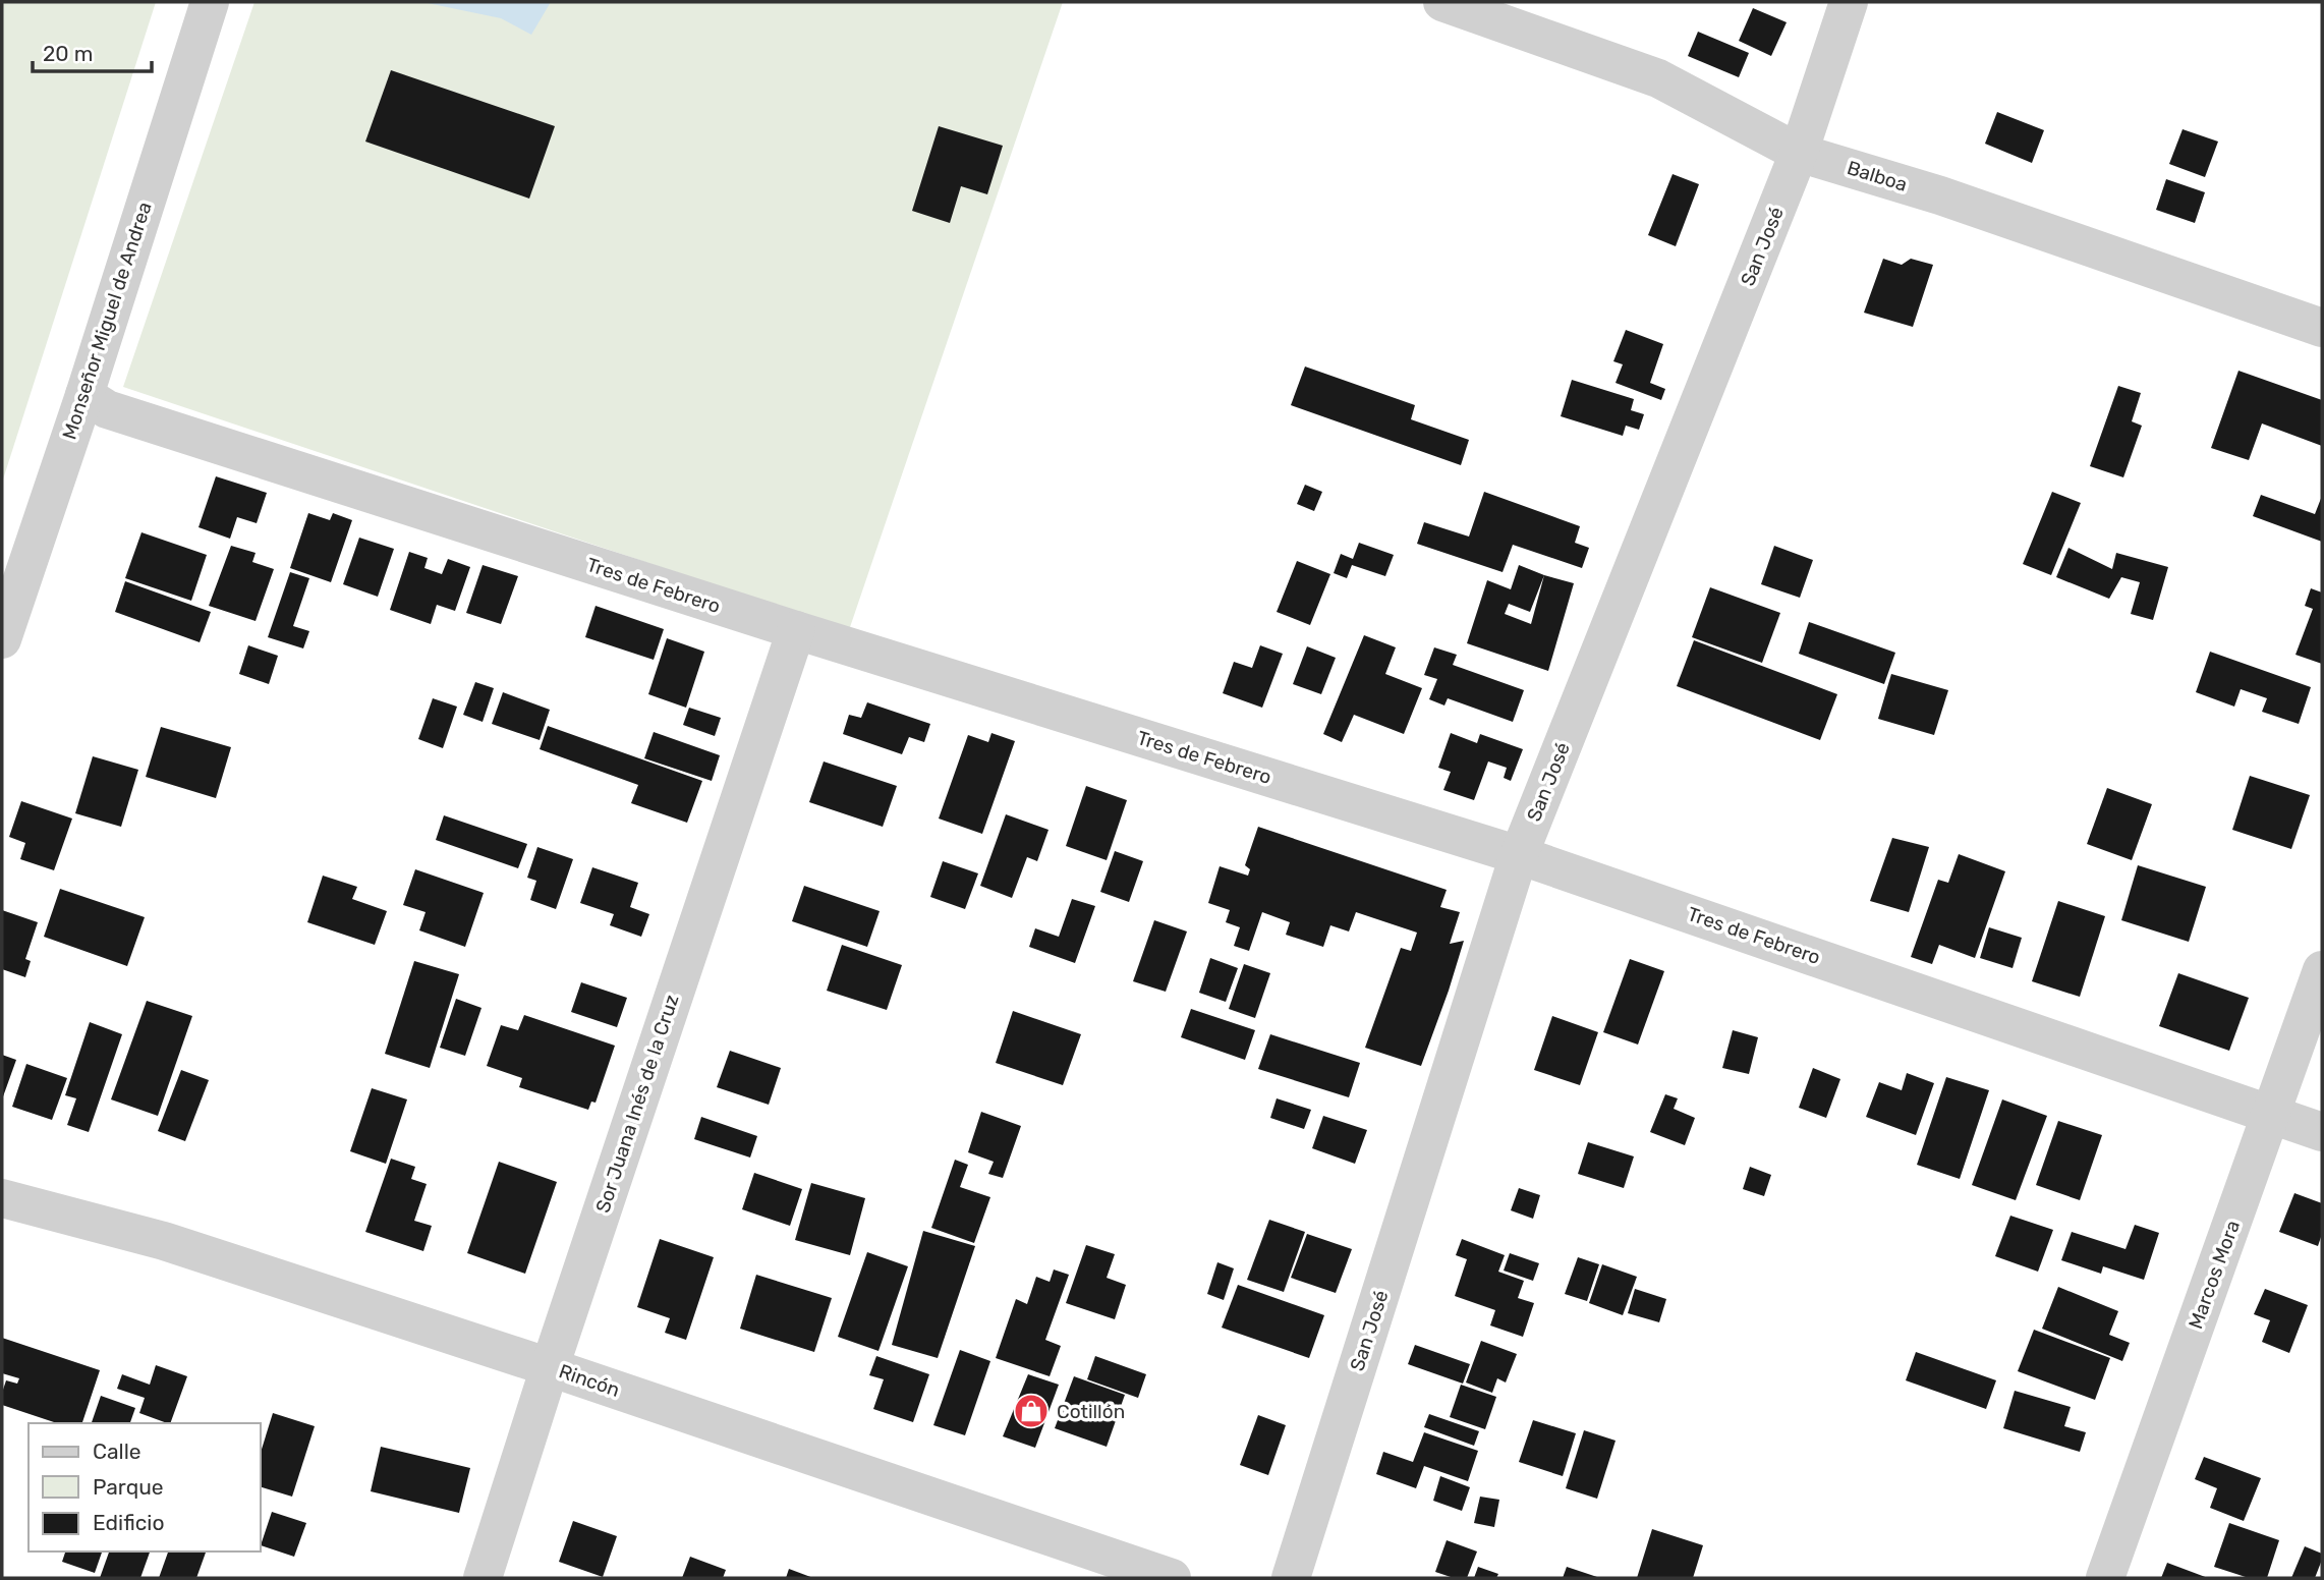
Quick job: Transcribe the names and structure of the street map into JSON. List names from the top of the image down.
{
  "streets": {
    "street": [
      "Balboa",
      "San José",
      "Monseñor Miguel de Andrea",
      "Tres de Febrero",
      "Sor Juana Inés de la Cruz",
      "Marcos Mora",
      "Rincón"
    ]
  },
  "crossings": [
    ["Balboa", "San José"],
    ["San José", "Tres de Febrero"],
    ["Monseñor Miguel de Andrea", "Tres de Febrero"],
    ["Tres de Febrero", "Sor Juana Inés de la Cruz"],
    ["Tres de Febrero", "Marcos Mora"],
    ["Sor Juana Inés de la Cruz", "Rincón"]
  ],
  "places": {
    "shop": ["Cotillón"]
  },
  "legend": ["Calle", "Parque", "Edificio"],
  "scale_bar": "20 m"
}
